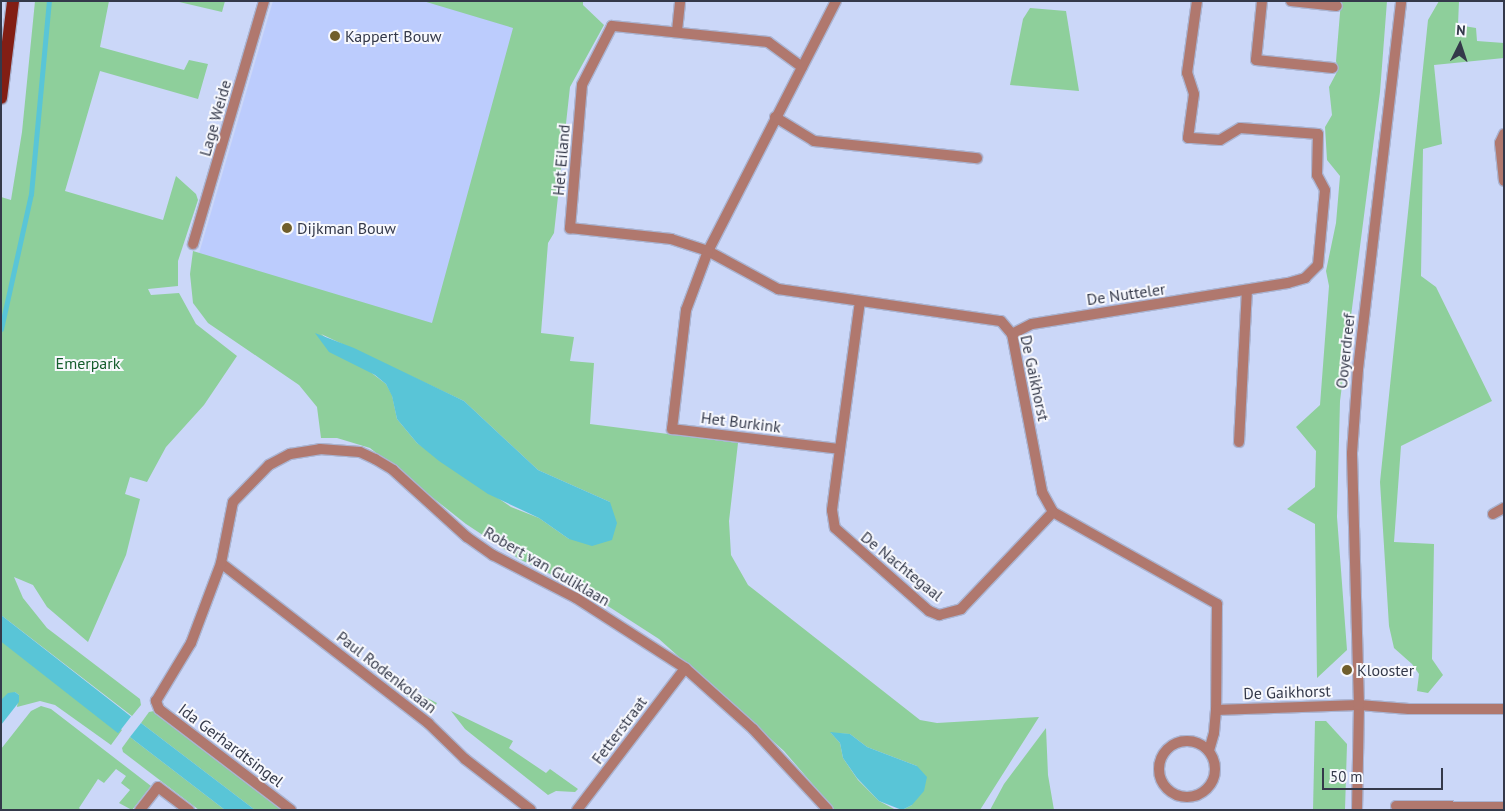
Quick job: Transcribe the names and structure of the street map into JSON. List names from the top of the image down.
{
  "streets": {
    "street": [
      "Lage Weide",
      "Het Eiland",
      "De Nutteler",
      "Ooyerdreef",
      "De Gaikhorst",
      "Het Burkink",
      "Robert van Guliklaan",
      "De Nachtegaal",
      "Paul Rodenkolaan",
      "Fetterstraat",
      "Ida Gerhardtsingel"
    ]
  },
  "crossings": [
    ["Het Eiland", "De Gaikhorst"],
    ["Het Eiland", "Het Burkink"],
    ["De Nutteler", "De Gaikhorst"],
    ["Ooyerdreef", "De Gaikhorst"],
    ["De Gaikhorst", "Het Burkink"],
    ["De Gaikhorst", "De Nachtegaal"],
    ["Het Burkink", "De Nachtegaal"],
    ["Robert van Guliklaan", "Paul Rodenkolaan"],
    ["Robert van Guliklaan", "Fetterstraat"],
    ["Robert van Guliklaan", "Ida Gerhardtsingel"]
  ],
  "parks": ["Emerpark"],
  "places": ["Kappert Bouw", "Dijkman Bouw", "Klooster"],
  "scale_bar": "50 m",
  "north": "top"
}
